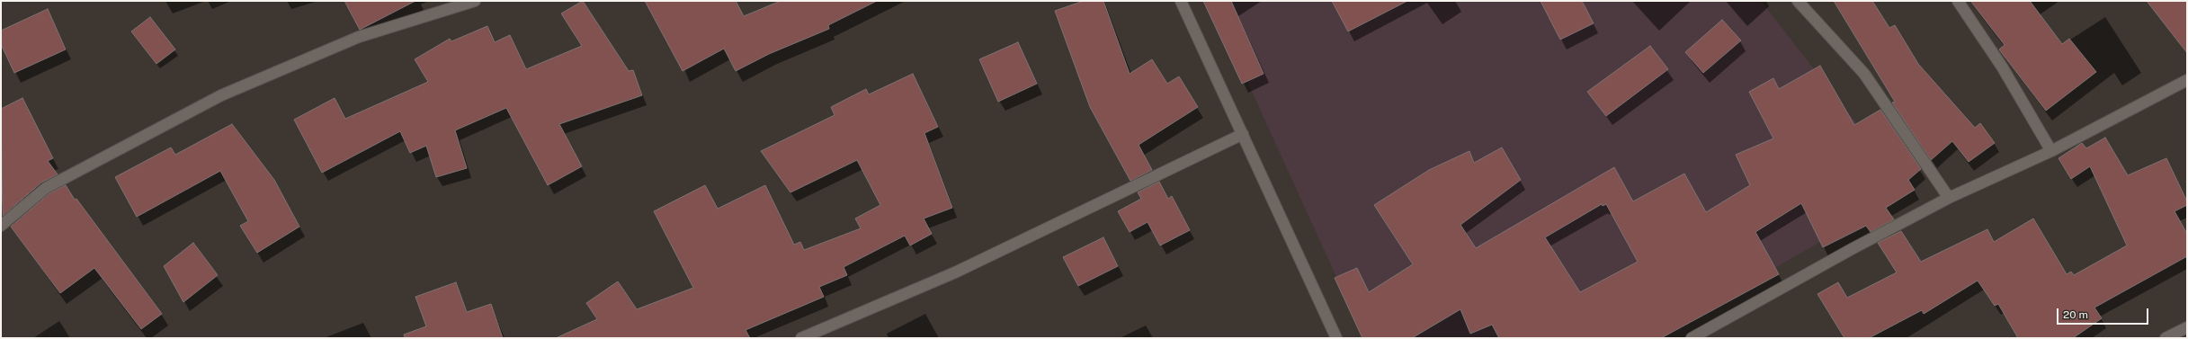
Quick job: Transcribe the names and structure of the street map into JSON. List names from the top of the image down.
{
  "scale_bar": "20 m"
}
